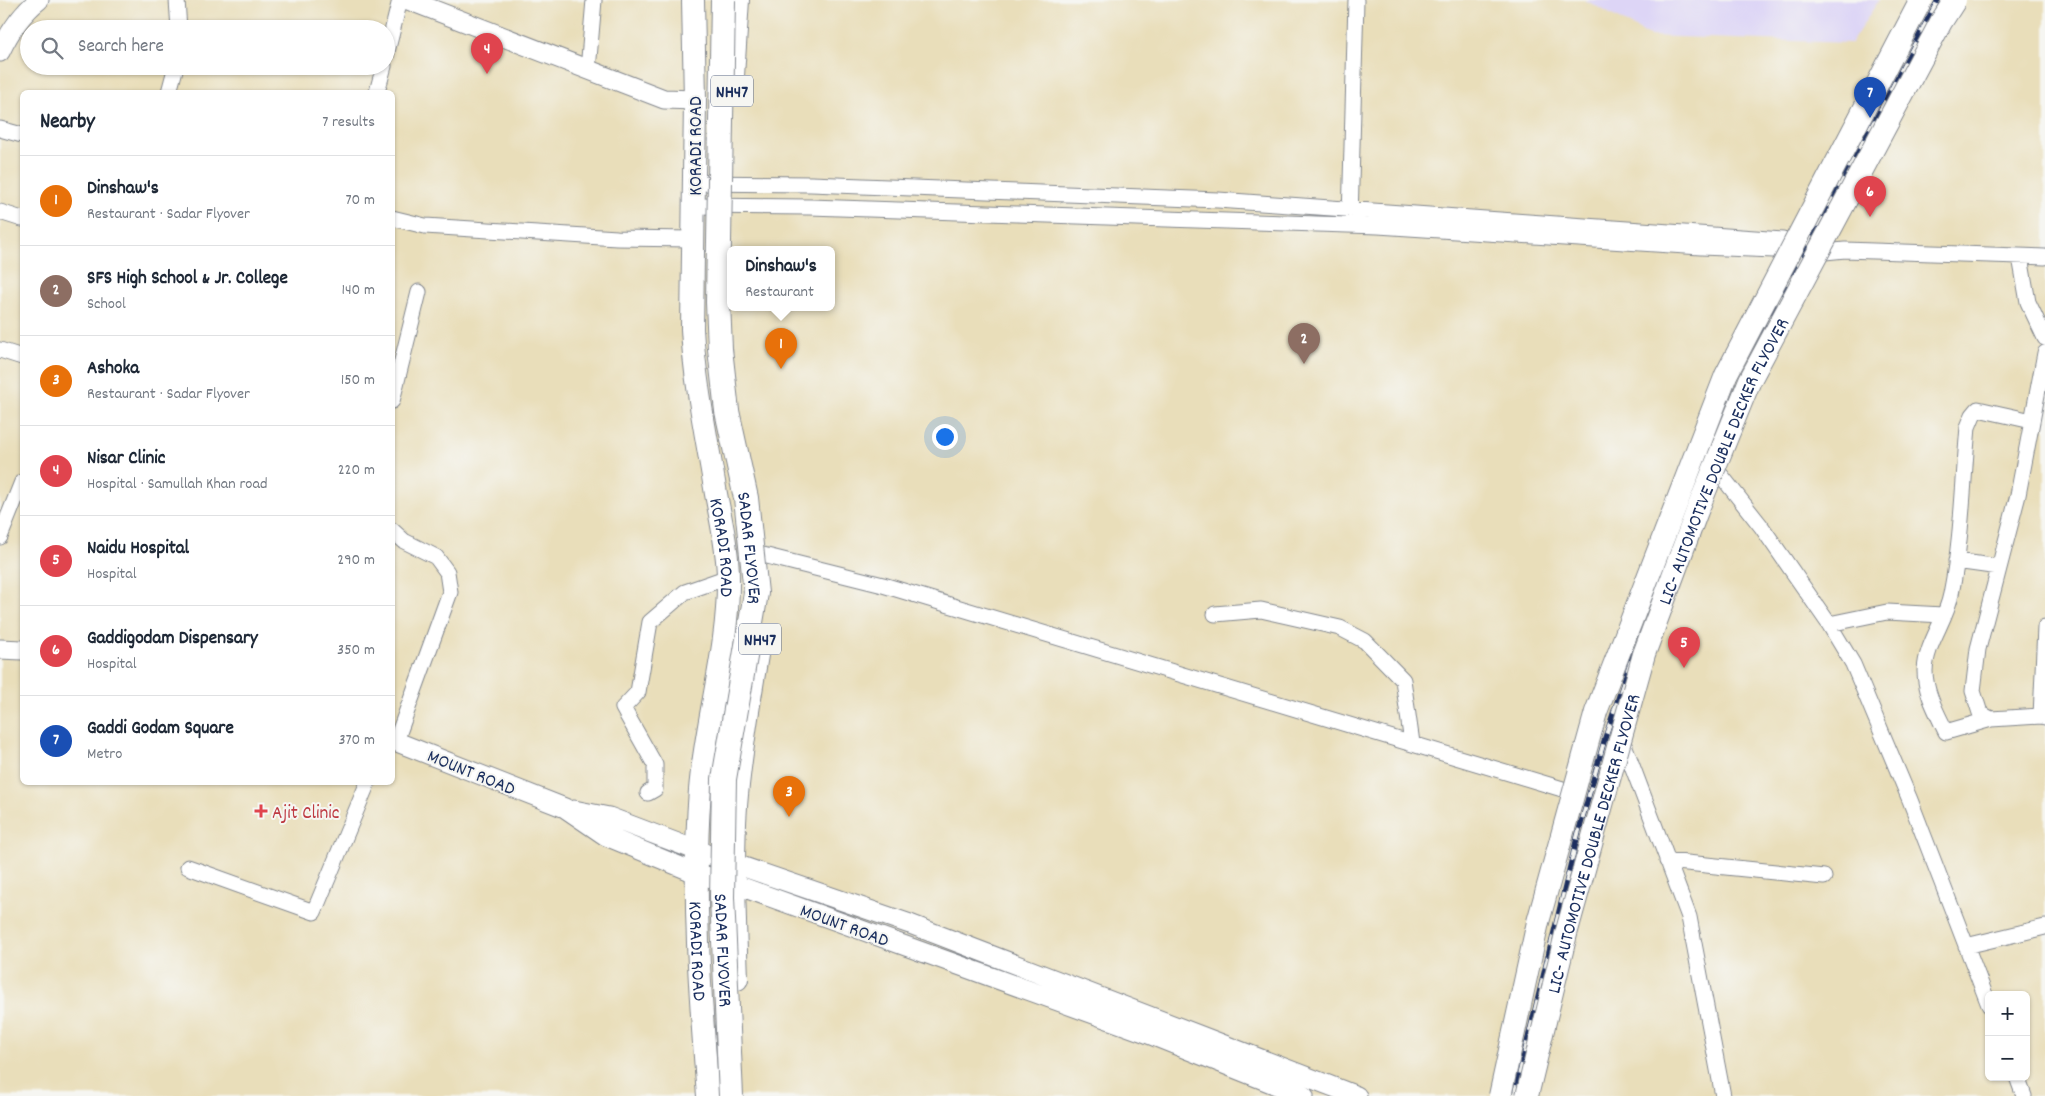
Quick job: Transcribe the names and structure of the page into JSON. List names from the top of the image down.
{
  "streets": {
    "highway": ["SADAR FLYOVER"],
    "main road": ["NH47", "KORADI ROAD", "LIC- AUTOMOTIVE DOUBLE DECKER FLYOVER"],
    "street": ["MOUNT ROAD"]
  },
  "crossings": [
    ["NH47", "MOUNT ROAD"],
    ["KORADI ROAD", "MOUNT ROAD"]
  ],
  "places": {
    "health": ["Ajit Clinic"]
  },
  "page": {
    "search": "Search here",
    "pins": [
      "4",
      "7",
      "6",
      "2",
      "1",
      "5",
      "3"
    ],
    "heading": ["Nearby", "7 results"],
    "list": [
      {
        "mark": "1",
        "name": "Dinshaw's",
        "note": "Restaurant · Sadar Flyover",
        "value": "70 m"
      },
      {
        "mark": "2",
        "name": "SFS High School & Jr. College",
        "note": "School",
        "value": "140 m"
      },
      {
        "mark": "3",
        "name": "Ashoka",
        "note": "Restaurant · Sadar Flyover",
        "value": "150 m"
      },
      {
        "mark": "4",
        "name": "Nisar Clinic",
        "note": "Hospital · Samullah Khan road",
        "value": "220 m"
      },
      {
        "mark": "5",
        "name": "Naidu Hospital",
        "note": "Hospital",
        "value": "290 m"
      },
      {
        "mark": "6",
        "name": "Gaddigodam Dispensary",
        "note": "Hospital",
        "value": "350 m"
      },
      {
        "mark": "7",
        "name": "Gaddi Godam Square",
        "note": "Metro",
        "value": "370 m"
      }
    ],
    "popup": ["Dinshaw's", "Restaurant"],
    "map_buttons": ["+", "−"]
  }
}
